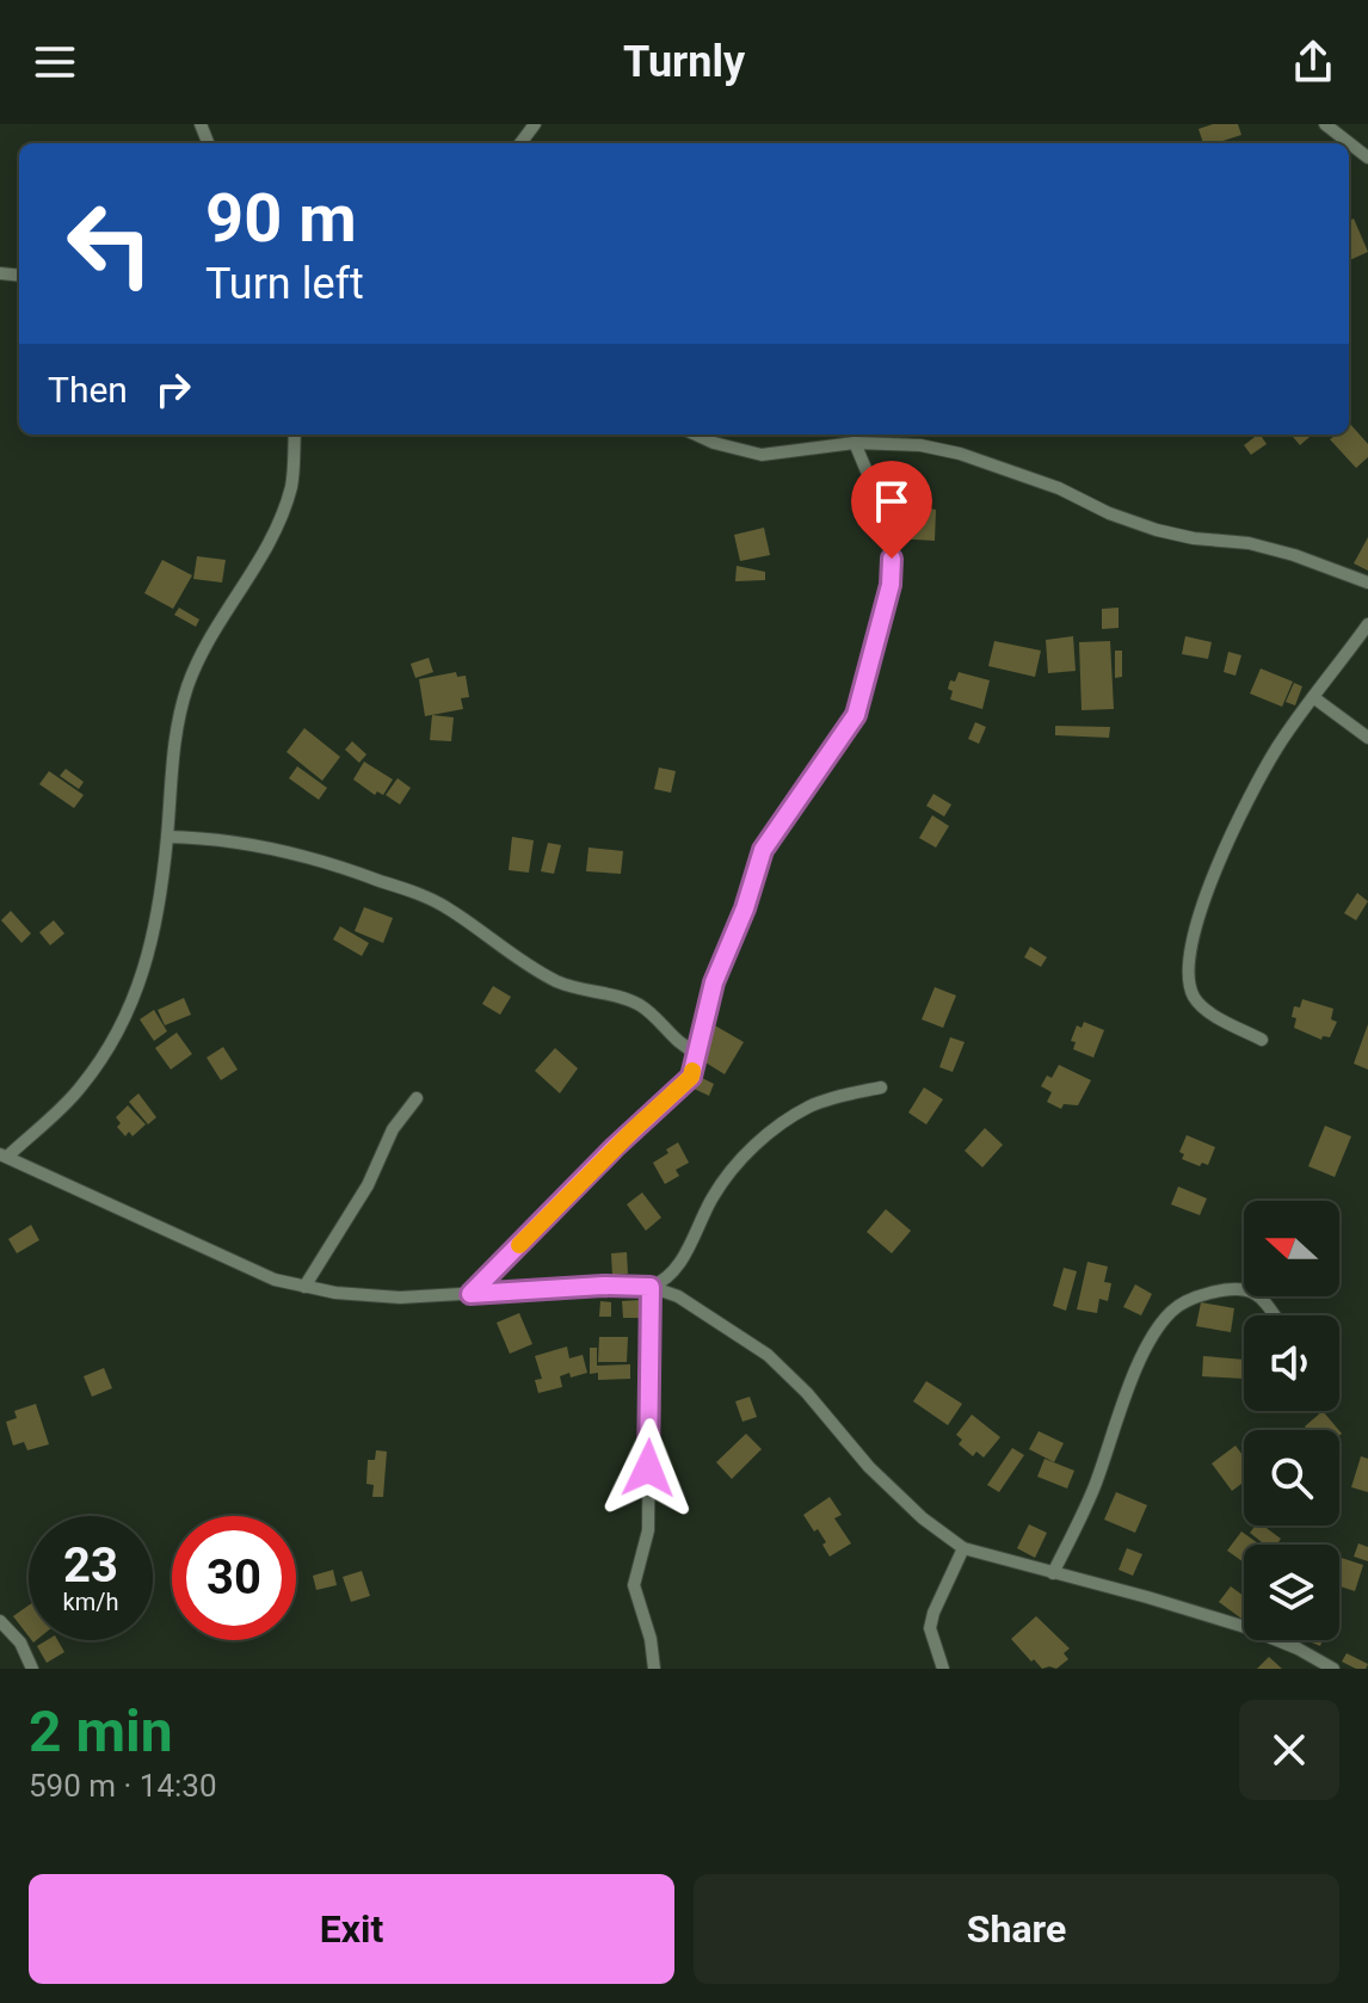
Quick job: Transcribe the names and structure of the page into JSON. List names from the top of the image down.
{
  "north": "left",
  "page": {
    "header": "Turnly",
    "turn": ["90 m", "Turn left"],
    "then": "Then",
    "speed": "23 km/h",
    "limit": "30",
    "heading": ["2 min", "590 m · 14:30"],
    "buttons": ["Exit", "Share"]
  }
}
